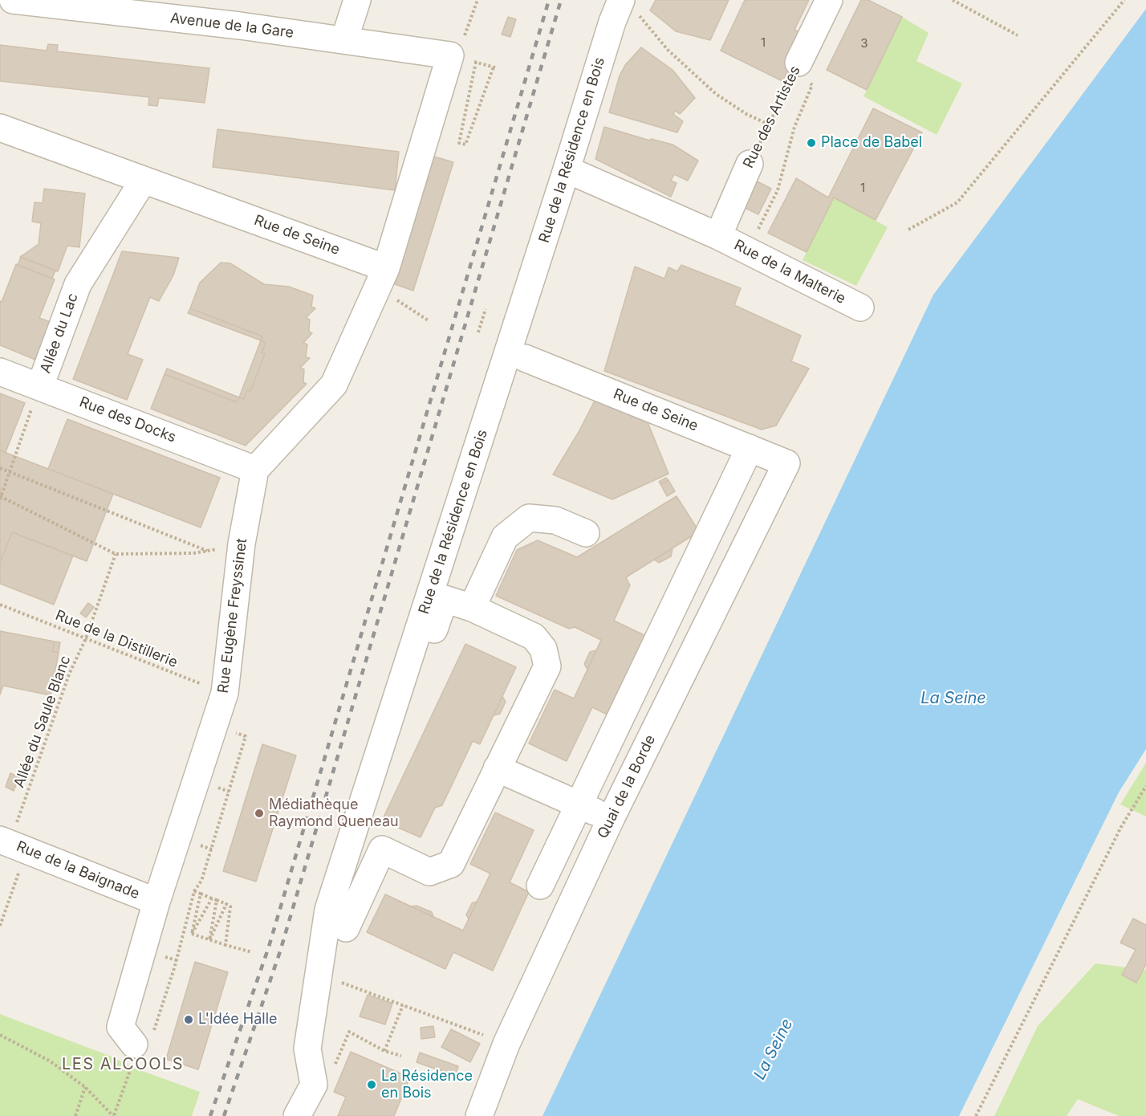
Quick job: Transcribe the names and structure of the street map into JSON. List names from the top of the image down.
{
  "streets": {
    "street": [
      "Avenue de la Gare",
      "Rue des Artistes",
      "Rue de la Résidence en Bois",
      "Rue de Seine",
      "Rue de la Malterie",
      "Allée du Lac",
      "Rue des Docks",
      "Rue Eugène Freyssinet",
      "Quai de la Borde",
      "Rue de la Baignade"
    ],
    "path": ["Rue de la Distillerie", "Allée du Saule Blanc"]
  },
  "crossings": [
    ["Rue des Artistes", "Rue de la Malterie"],
    ["Rue de la Résidence en Bois", "Rue de la Malterie"],
    ["Rue de Seine", "Allée du Lac"],
    ["Rue de Seine", "Quai de la Borde"],
    ["Allée du Lac", "Rue des Docks"],
    ["Rue des Docks", "Rue Eugène Freyssinet"],
    ["Rue Eugène Freyssinet", "Rue de la Distillerie"],
    ["Rue Eugène Freyssinet", "Rue de la Baignade"],
    ["Rue de la Distillerie", "Allée du Saule Blanc"],
    ["Allée du Saule Blanc", "Rue de la Baignade"]
  ],
  "districts": ["LES ALCOOLS"],
  "water": ["La Seine"],
  "places": [
    "Place de Babel",
    "Médiathèque Raymond Queneau",
    "L'Idée Halle",
    "La Résidence en Bois"
  ],
  "house_numbers": ["1", "3", "1"]
}
